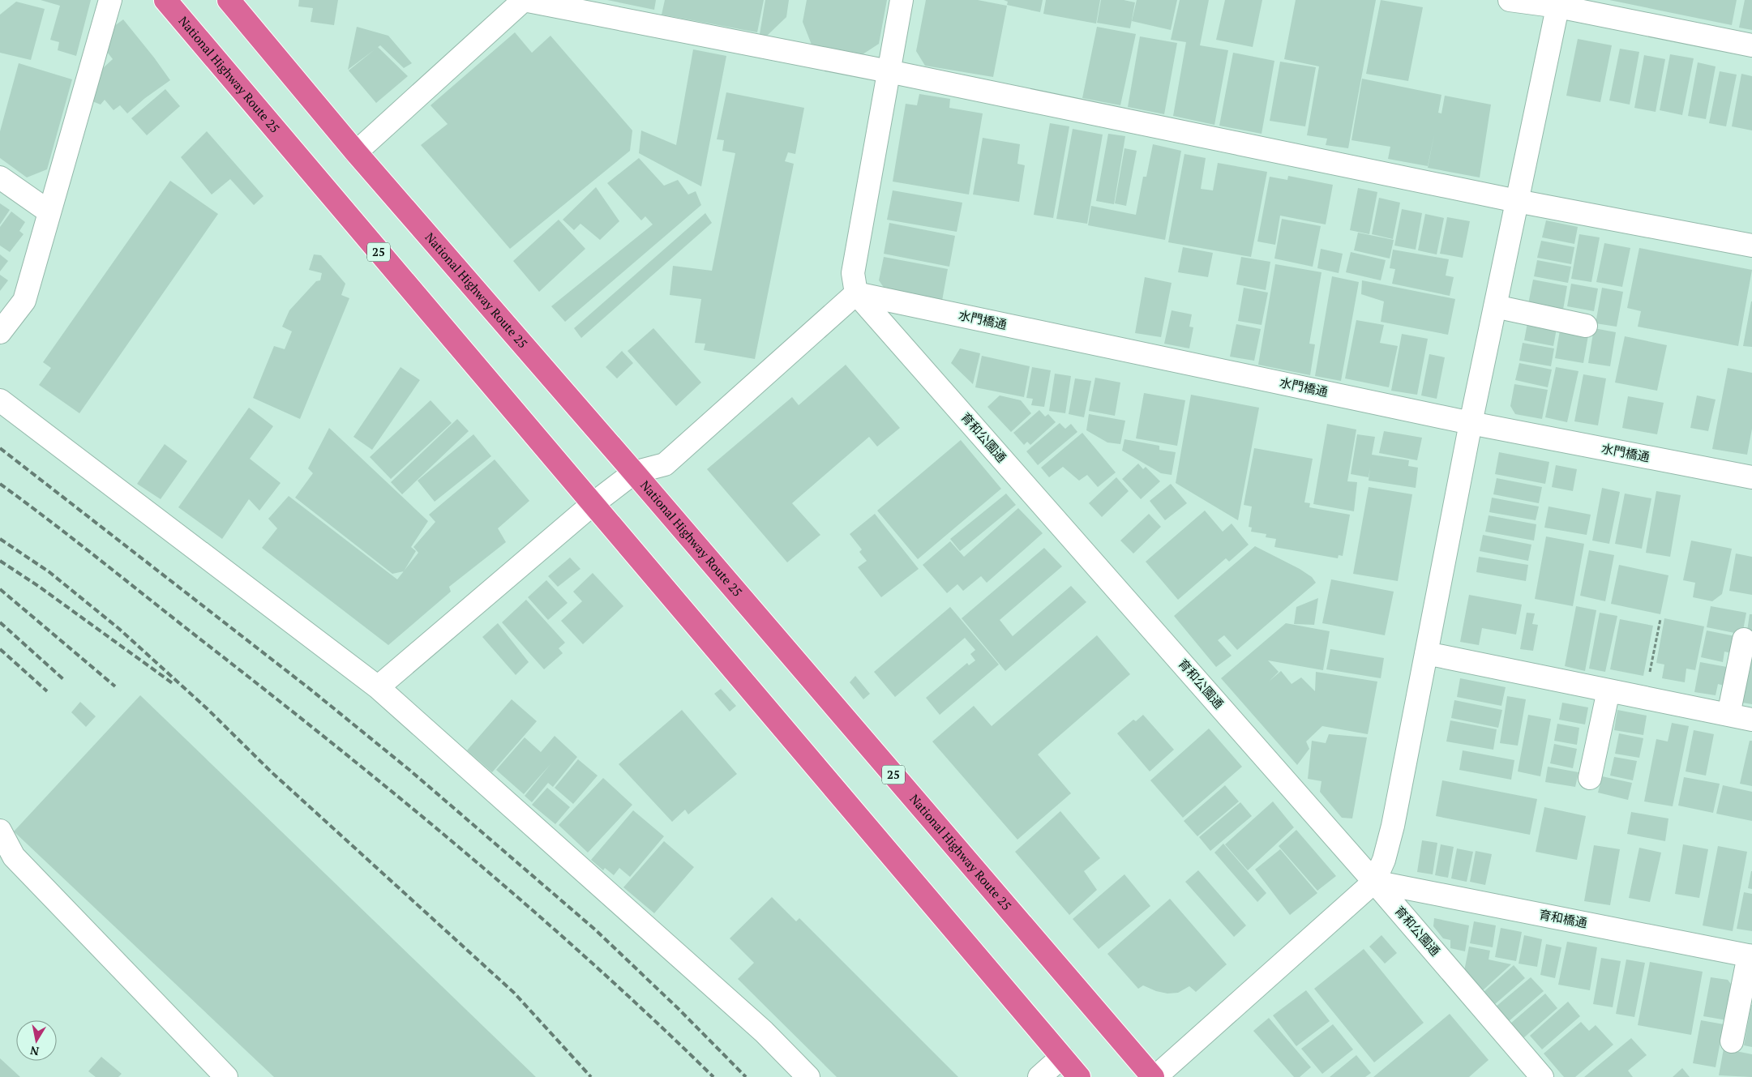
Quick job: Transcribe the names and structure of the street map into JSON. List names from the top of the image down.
{
  "streets": {
    "highway": ["National Highway Route 25", "25"],
    "street": ["水門橋通", "育和公園通", "育和橋通"]
  },
  "crossings": [
    ["水門橋通", "育和公園通"],
    ["育和公園通", "育和橋通"]
  ],
  "north": "bottom"
}
